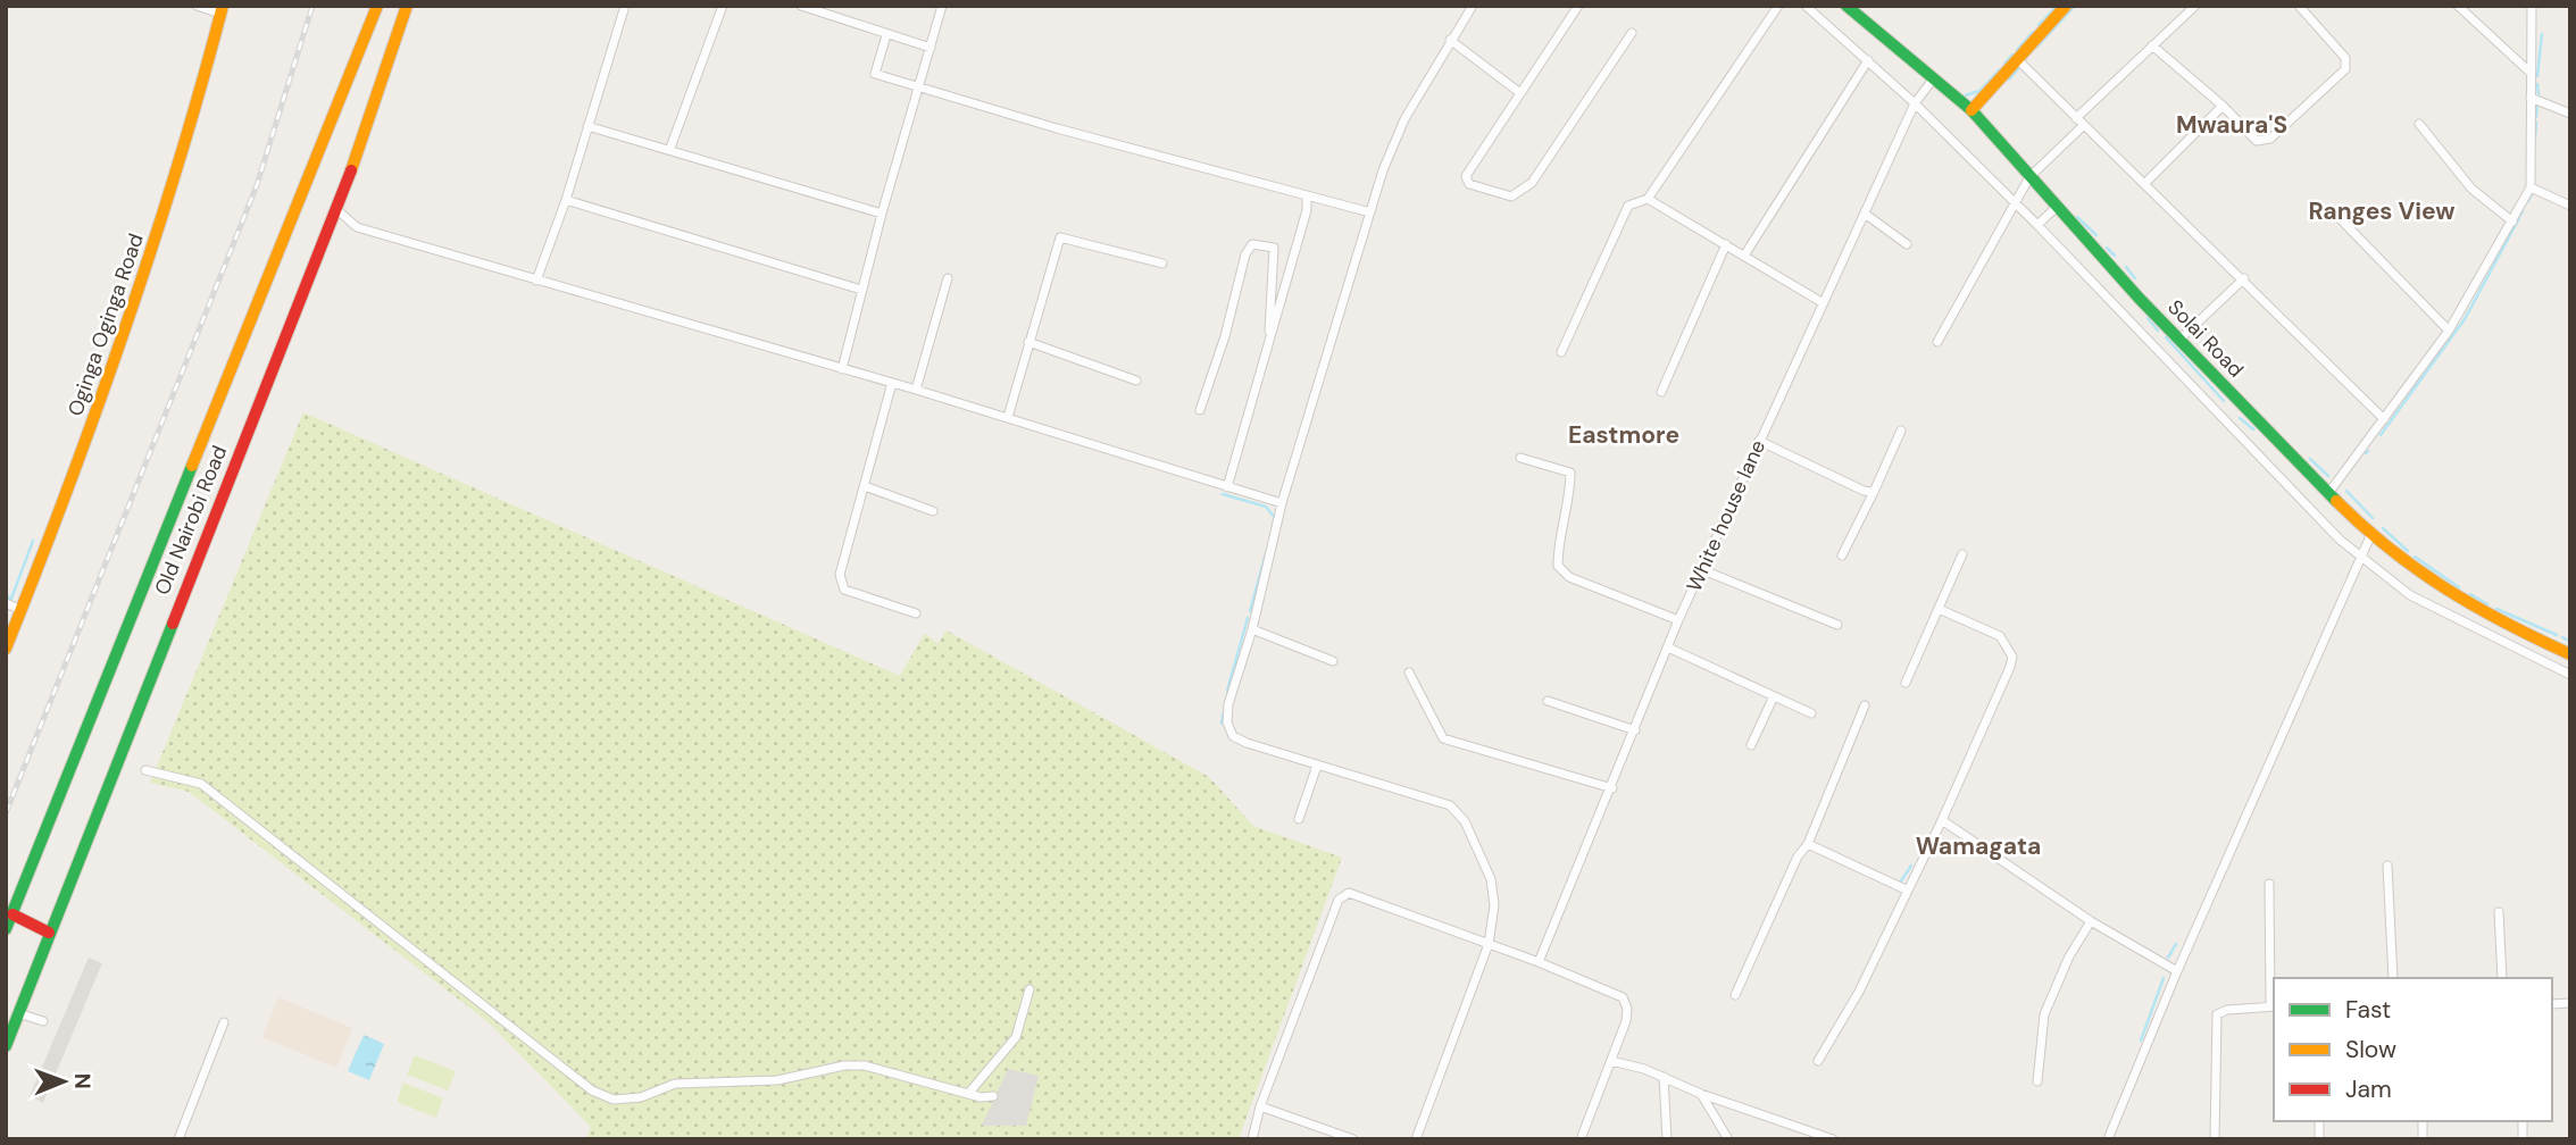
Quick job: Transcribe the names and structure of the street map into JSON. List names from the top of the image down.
{
  "streets": {
    "main road": ["Oginga Oginga Road", "Solai Road", "Old Nairobi Road"],
    "street": ["White house lane"]
  },
  "crossings": [
    ["Solai Road", "White house lane"]
  ],
  "districts": [
    "Mwaura'S",
    "Ranges View",
    "Eastmore",
    "Wamagata"
  ],
  "legend": ["Fast", "Slow", "Jam"],
  "north": "right"
}
